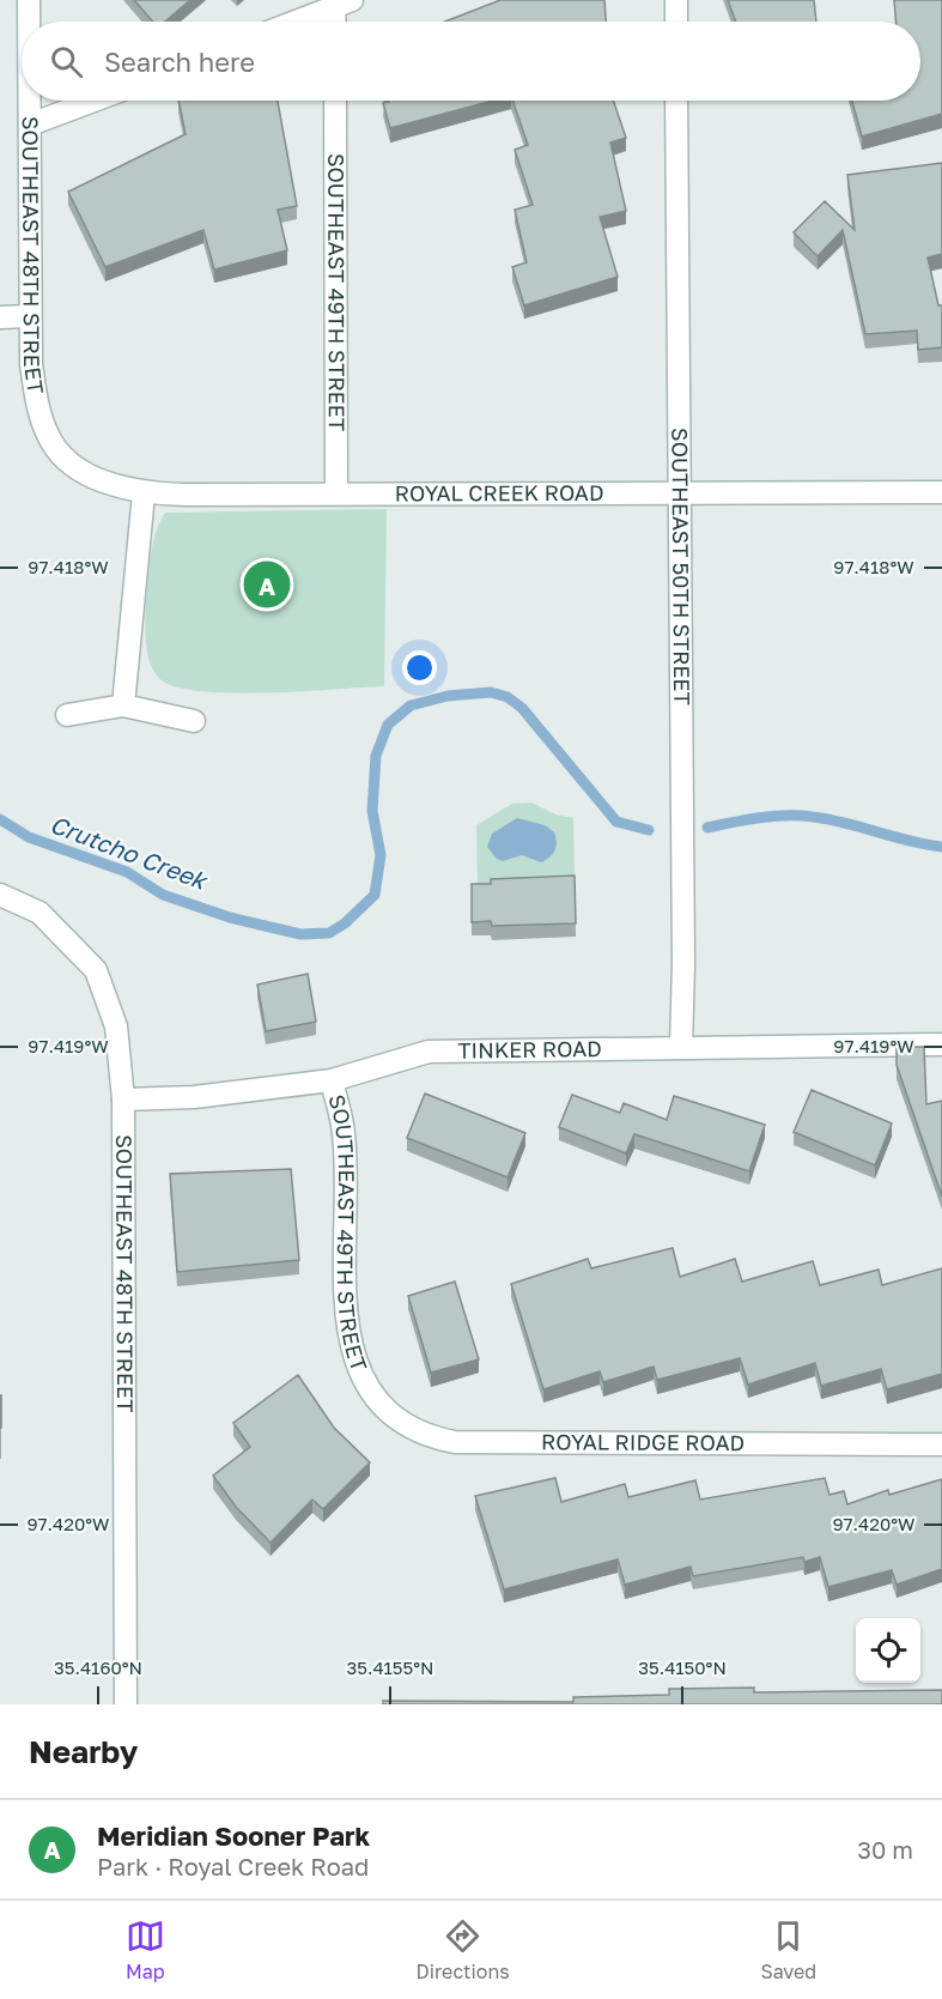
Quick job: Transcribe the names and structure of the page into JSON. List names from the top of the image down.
{
  "streets": {
    "street": [
      "SOUTHEAST 48TH STREET",
      "SOUTHEAST 49TH STREET",
      "ROYAL CREEK ROAD",
      "SOUTHEAST 50TH STREET",
      "TINKER ROAD",
      "ROYAL RIDGE ROAD"
    ]
  },
  "crossings": [
    ["SOUTHEAST 48TH STREET", "ROYAL CREEK ROAD"],
    ["SOUTHEAST 48TH STREET", "TINKER ROAD"],
    ["SOUTHEAST 49TH STREET", "ROYAL CREEK ROAD"],
    ["SOUTHEAST 49TH STREET", "TINKER ROAD"],
    ["SOUTHEAST 49TH STREET", "ROYAL RIDGE ROAD"],
    ["ROYAL CREEK ROAD", "SOUTHEAST 50TH STREET"],
    ["SOUTHEAST 50TH STREET", "TINKER ROAD"]
  ],
  "water": ["Crutcho Creek"],
  "page": {
    "search": "Search here",
    "pins": "A",
    "heading": "Nearby",
    "list": [
      {
        "mark": "A",
        "name": "Meridian Sooner Park",
        "note": "Park · Royal Creek Road",
        "value": "30 m"
      }
    ],
    "nav": ["Map", "Directions", "Saved"]
  },
  "coordinates": [
    "97.418°W",
    "97.419°W",
    "97.420°W",
    "35.4160°N",
    "35.4155°N",
    "35.4150°N"
  ]
}
